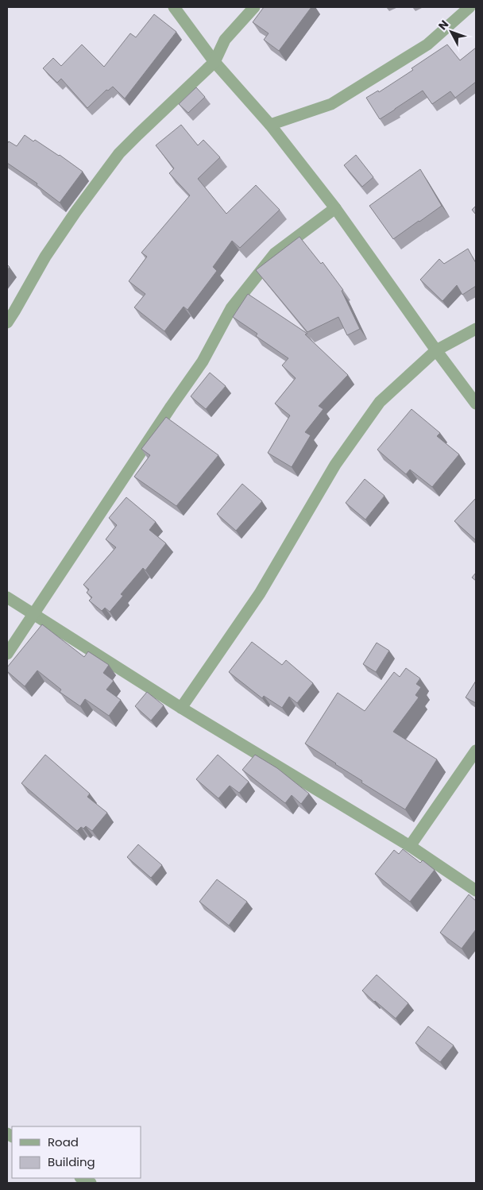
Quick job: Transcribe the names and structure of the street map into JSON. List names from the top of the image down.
{
  "legend": ["Road", "Building"],
  "north": "top left"
}
